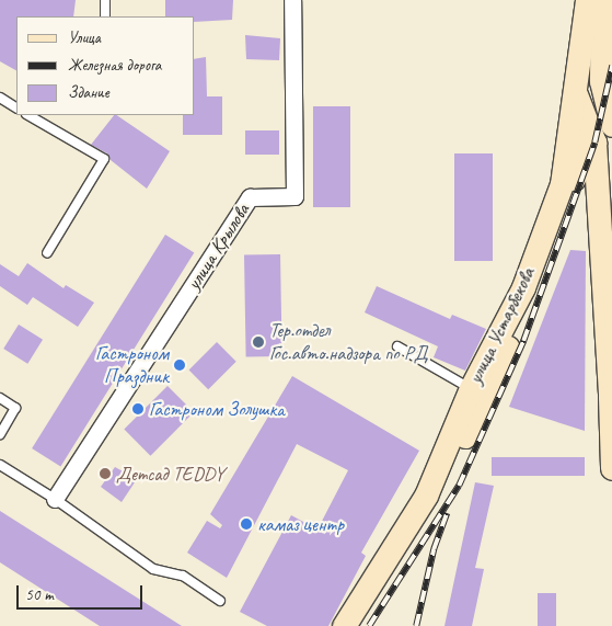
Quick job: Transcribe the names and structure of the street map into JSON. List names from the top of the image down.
{
  "streets": {
    "main road": ["улица Устарбекова"],
    "street": ["улица Крылова"]
  },
  "places": [
    "Тер.отдел Гос.авто.надзора по РД",
    "Гастроном Праздник",
    "Гастроном Золушка",
    "Детсад TEDDY",
    "камаз центр"
  ],
  "legend": ["Улица", "Железная дорога", "Здание"],
  "scale_bar": "50 m"
}
